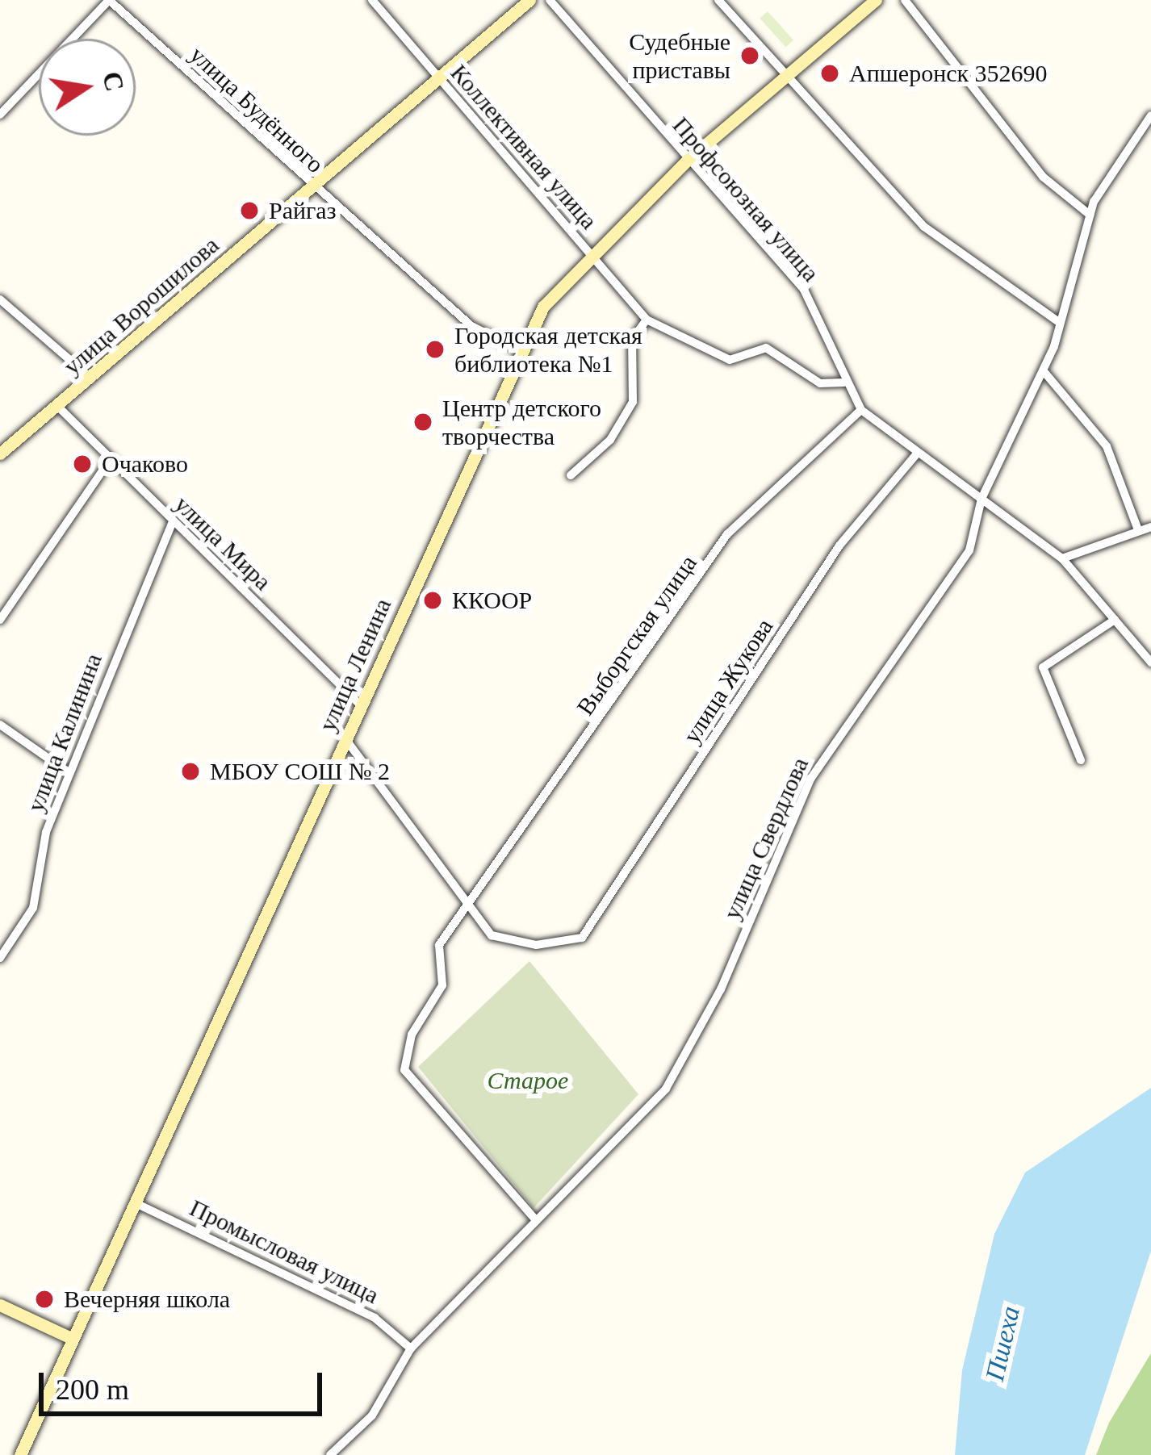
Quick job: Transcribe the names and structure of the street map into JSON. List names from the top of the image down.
{
  "streets": {
    "main road": ["улица Ворошилова", "улица Ленина"],
    "street": [
      "улица Будённого",
      "Коллективная улица",
      "Профсоюзная улица",
      "улица Мира",
      "Выборгская улица",
      "улица Жукова",
      "улица Калинина",
      "улица Свердлова",
      "Промысловая улица"
    ]
  },
  "crossings": [
    ["улица Будённого", "улица Ворошилова"],
    ["улица Будённого", "улица Ленина"],
    ["Коллективная улица", "Профсоюзная улица"],
    ["Коллективная улица", "улица Ворошилова"],
    ["Коллективная улица", "улица Ленина"],
    ["Профсоюзная улица", "Выборгская улица"],
    ["Профсоюзная улица", "улица Ленина"],
    ["Профсоюзная улица", "улица Жукова"],
    ["Профсоюзная улица", "улица Свердлова"],
    ["улица Ворошилова", "улица Мира"],
    ["улица Мира", "улица Ленина"],
    ["улица Мира", "улица Калинина"],
    ["Выборгская улица", "улица Жукова"],
    ["улица Ленина", "Промысловая улица"],
    ["улица Свердлова", "Промысловая улица"]
  ],
  "water": ["Пшеха"],
  "parks": ["Старое"],
  "places": [
    "Судебные приставы",
    "Апшеронск 352690",
    "Райгаз",
    "Городская детская библиотека №1",
    "Центр детского творчества",
    "Очаково",
    "ККООР",
    "МБОУ СОШ № 2",
    "Вечерняя школа"
  ],
  "scale_bar": "200 m",
  "north": "right"
}
